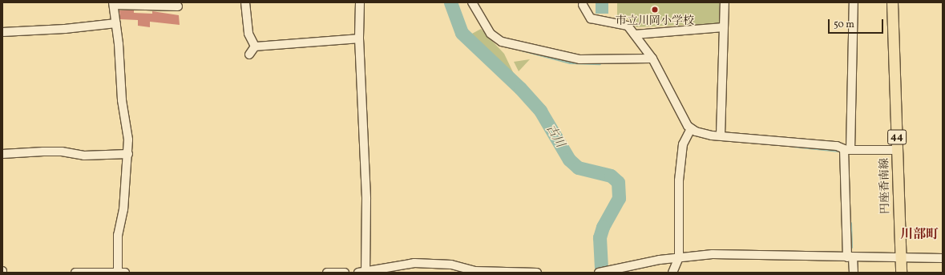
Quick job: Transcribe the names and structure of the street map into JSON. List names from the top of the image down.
{
  "streets": {
    "main road": ["44", "円座香南線"]
  },
  "districts": ["川部町"],
  "water": ["古川"],
  "places": ["市立川岡小学校"],
  "scale_bar": "50 m"
}
